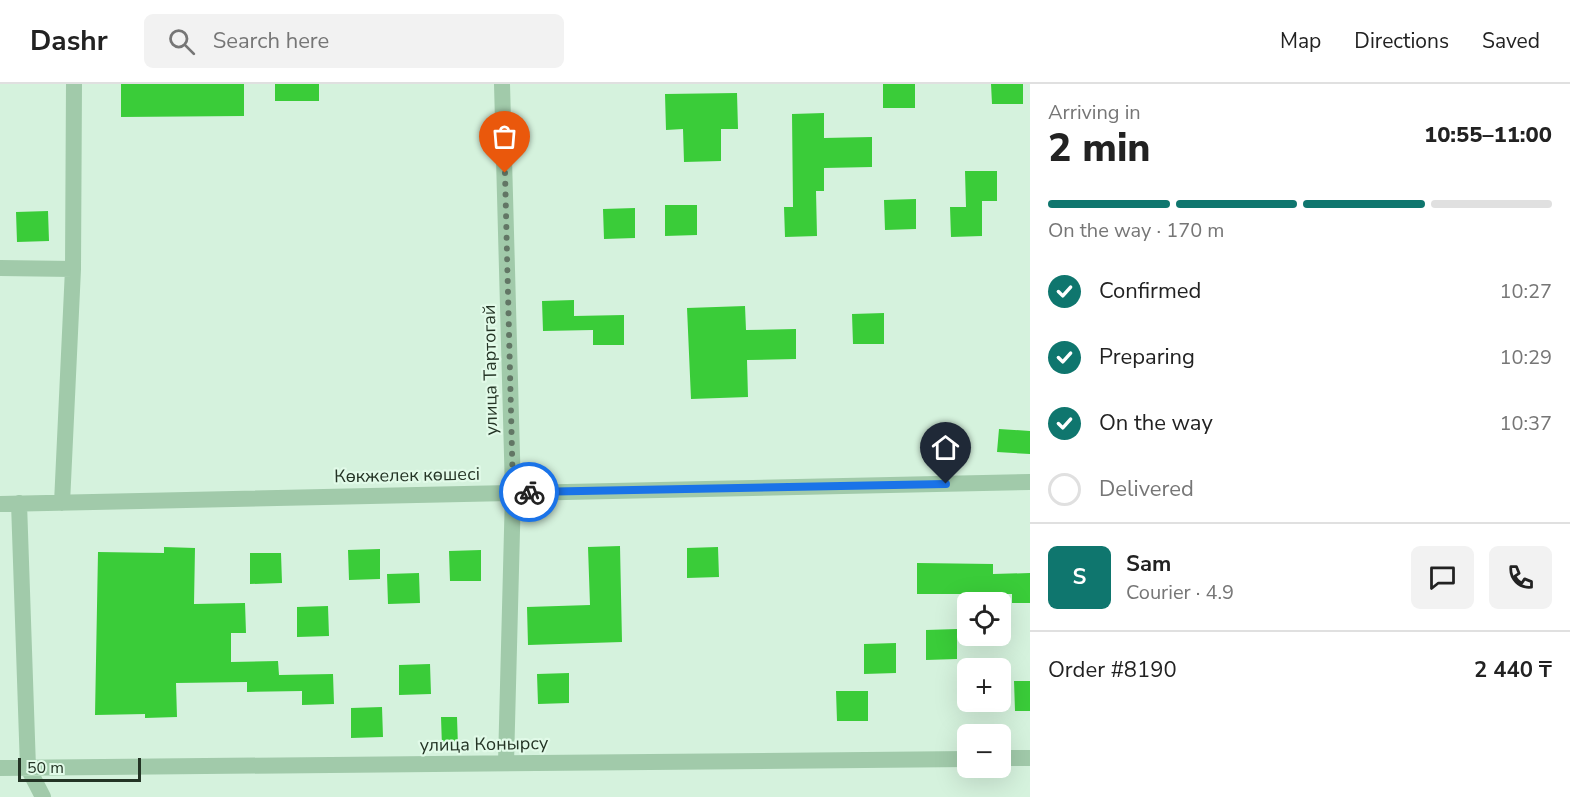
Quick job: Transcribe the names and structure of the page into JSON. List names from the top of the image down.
{
  "streets": {
    "street": ["улица Тартогай", "Көкжелек көшесі", "улица Конырсу"]
  },
  "crossings": [
    ["улица Тартогай", "Көкжелек көшесі"],
    ["улица Тартогай", "улица Конырсу"]
  ],
  "scale_bar": "50 m",
  "page": {
    "header": "Dashr",
    "search": "Search here",
    "nav": ["Map", "Directions", "Saved"],
    "heading": ["2 min", "Arriving in", "10:55–11:00"],
    "panel": [
      "Sam",
      "Courier · 4.9",
      "Order #8190",
      "2 440 ₸"
    ],
    "bar": "On the way · 170 m",
    "list": [
      ["Confirmed", "10:27"],
      ["Preparing", "10:29"],
      ["On the way", "10:37"],
      "Delivered"
    ],
    "round": "S",
    "map_buttons": ["+", "−"],
    "scale": "50 m"
  }
}
